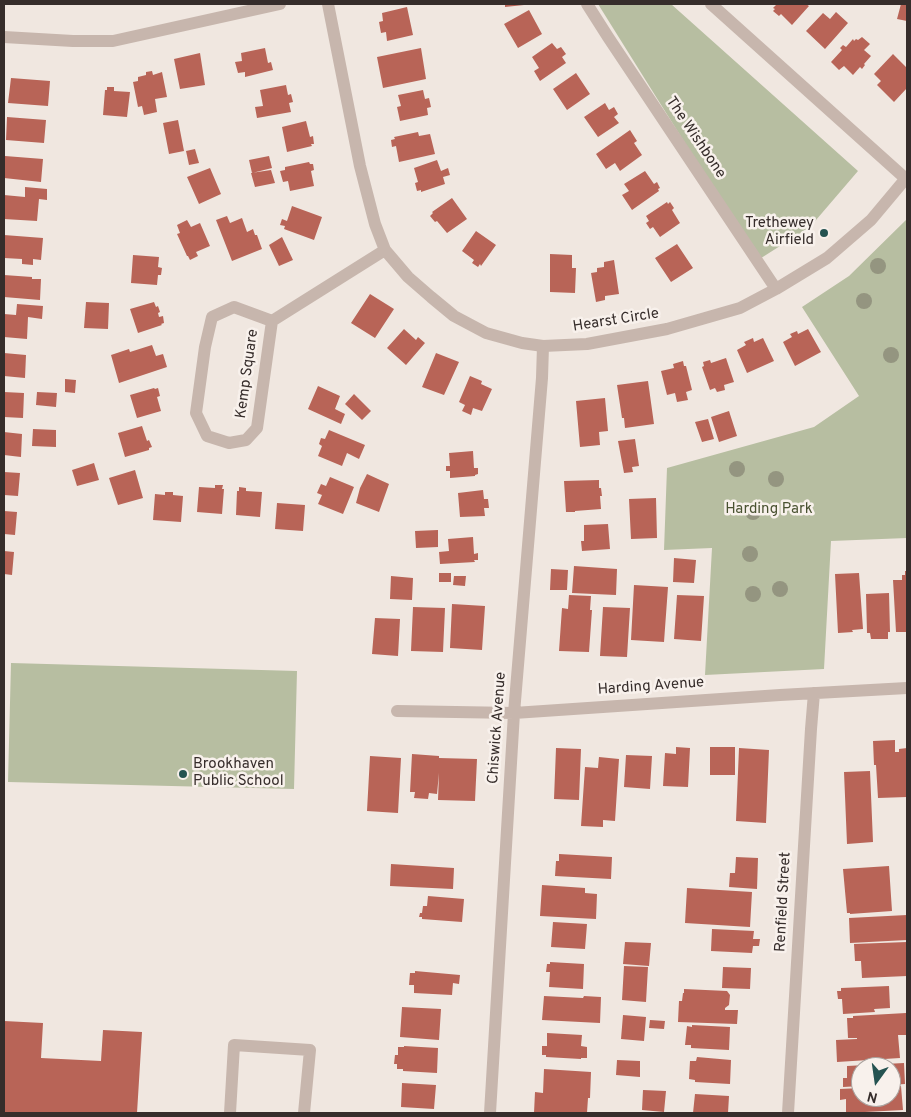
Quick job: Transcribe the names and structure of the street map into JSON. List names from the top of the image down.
{
  "streets": {
    "street": [
      "The Wishbone",
      "Hearst Circle",
      "Kemp Square",
      "Harding Avenue",
      "Chiswick Avenue",
      "Renfield Street"
    ]
  },
  "crossings": [
    ["The Wishbone", "Hearst Circle"],
    ["Hearst Circle", "Kemp Square"],
    ["Hearst Circle", "Chiswick Avenue"],
    ["Harding Avenue", "Chiswick Avenue"],
    ["Harding Avenue", "Renfield Street"]
  ],
  "parks": ["Harding Park"],
  "places": ["Trethewey Airfield", "Brookhaven Public School"],
  "north": "bottom"
}
